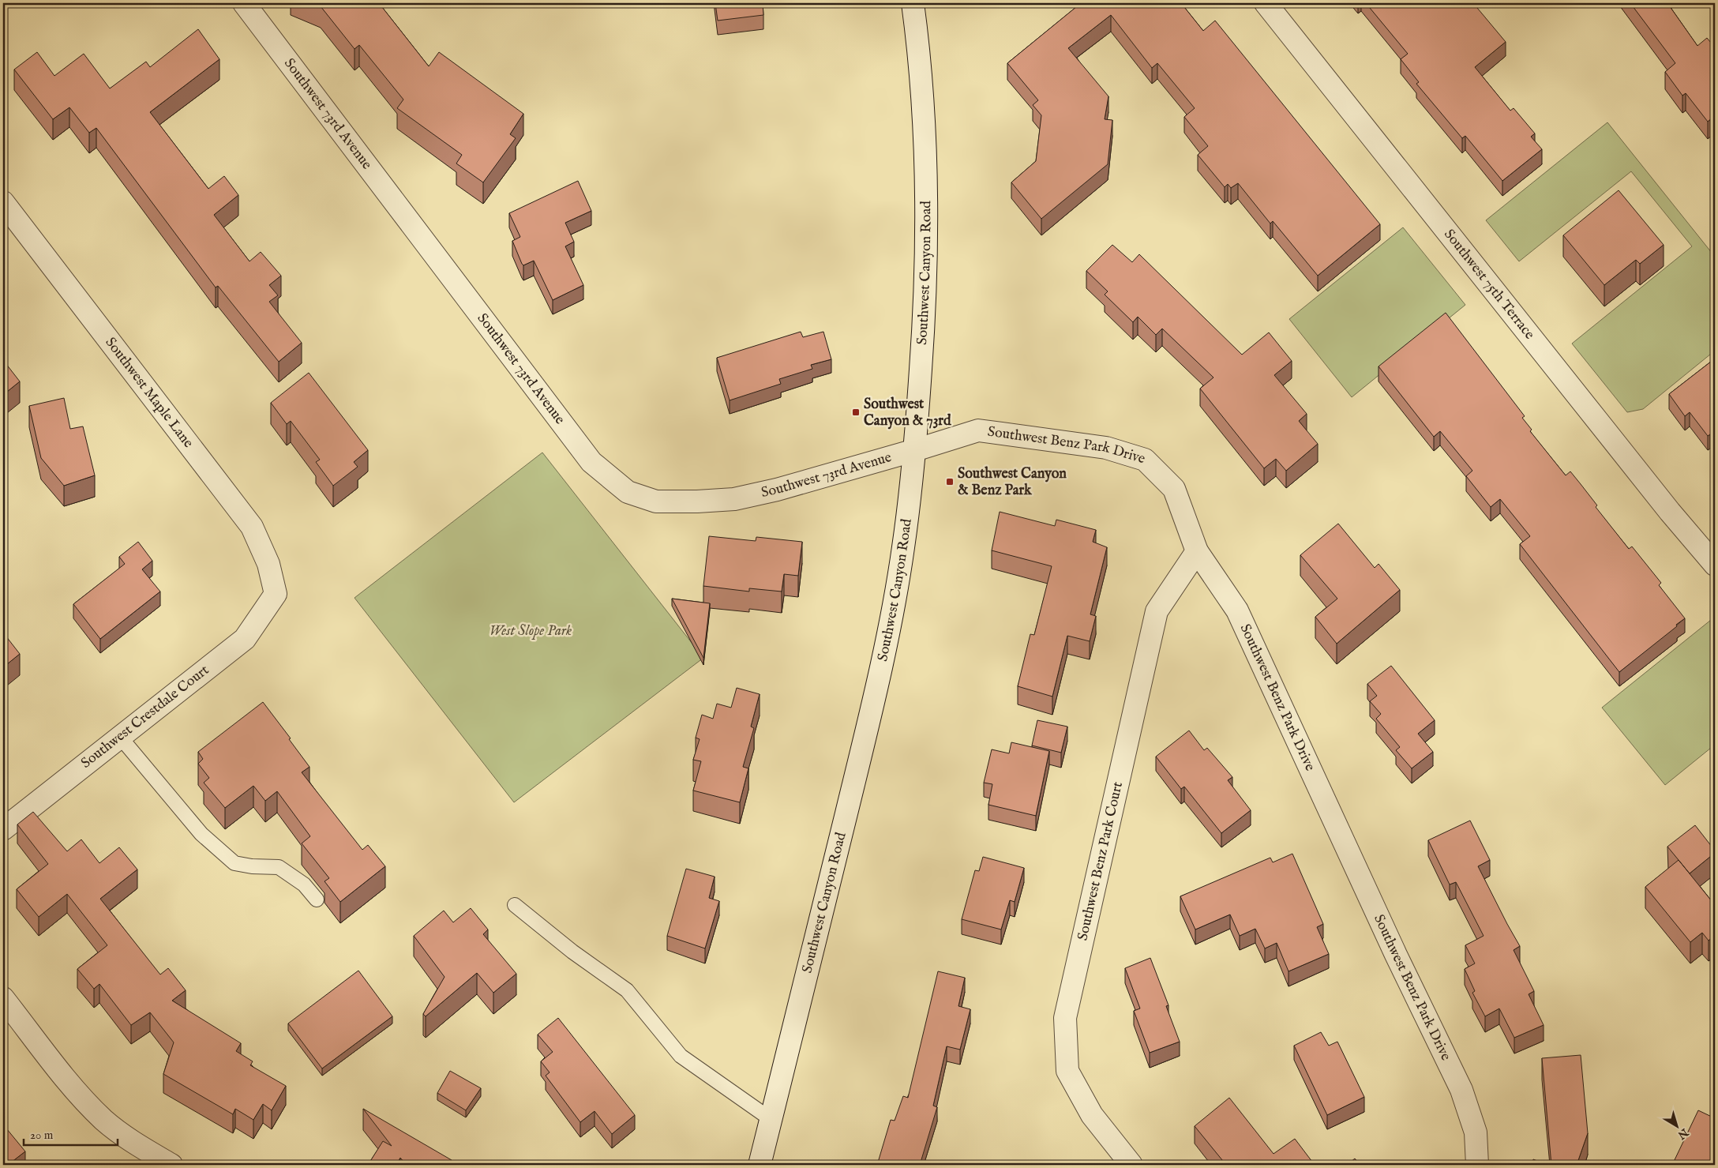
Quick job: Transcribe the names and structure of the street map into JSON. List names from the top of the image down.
{
  "streets": {
    "street": [
      "Southwest 73rd Avenue",
      "Southwest Canyon Road",
      "Southwest 75th Terrace",
      "Southwest Maple Lane",
      "Southwest Benz Park Drive",
      "Southwest Crestdale Court",
      "Southwest Benz Park Court"
    ]
  },
  "crossings": [
    ["Southwest 73rd Avenue", "Southwest Canyon Road"],
    ["Southwest 73rd Avenue", "Southwest Benz Park Drive"],
    ["Southwest Canyon Road", "Southwest Benz Park Drive"],
    ["Southwest Maple Lane", "Southwest Crestdale Court"],
    ["Southwest Benz Park Drive", "Southwest Benz Park Court"]
  ],
  "parks": ["West Slope Park"],
  "places": {
    "transit": ["Southwest Canyon & 73rd", "Southwest Canyon & Benz Park"]
  },
  "scale_bar": "20 m",
  "north": "bottom right"
}
